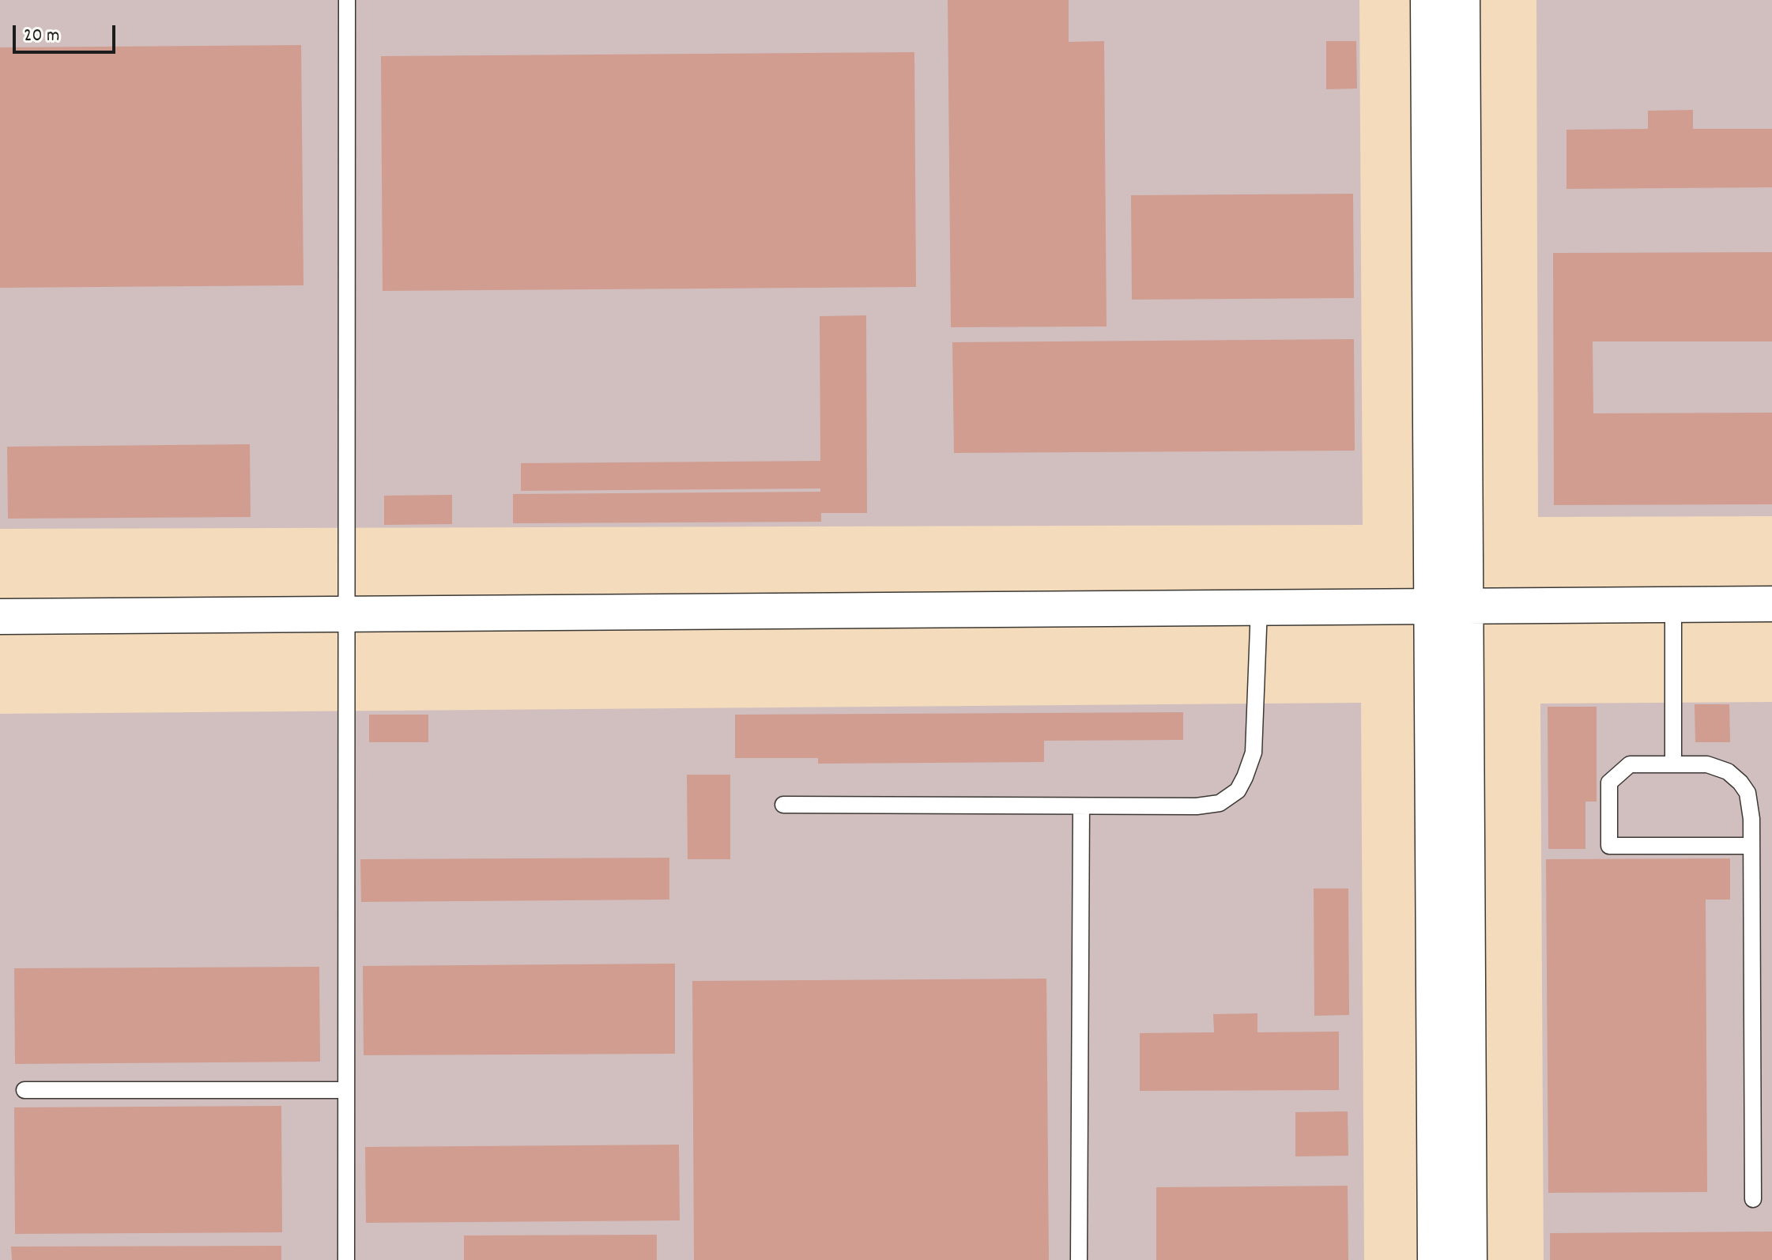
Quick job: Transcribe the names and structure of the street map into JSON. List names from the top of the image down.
{
  "scale_bar": "20 m"
}
